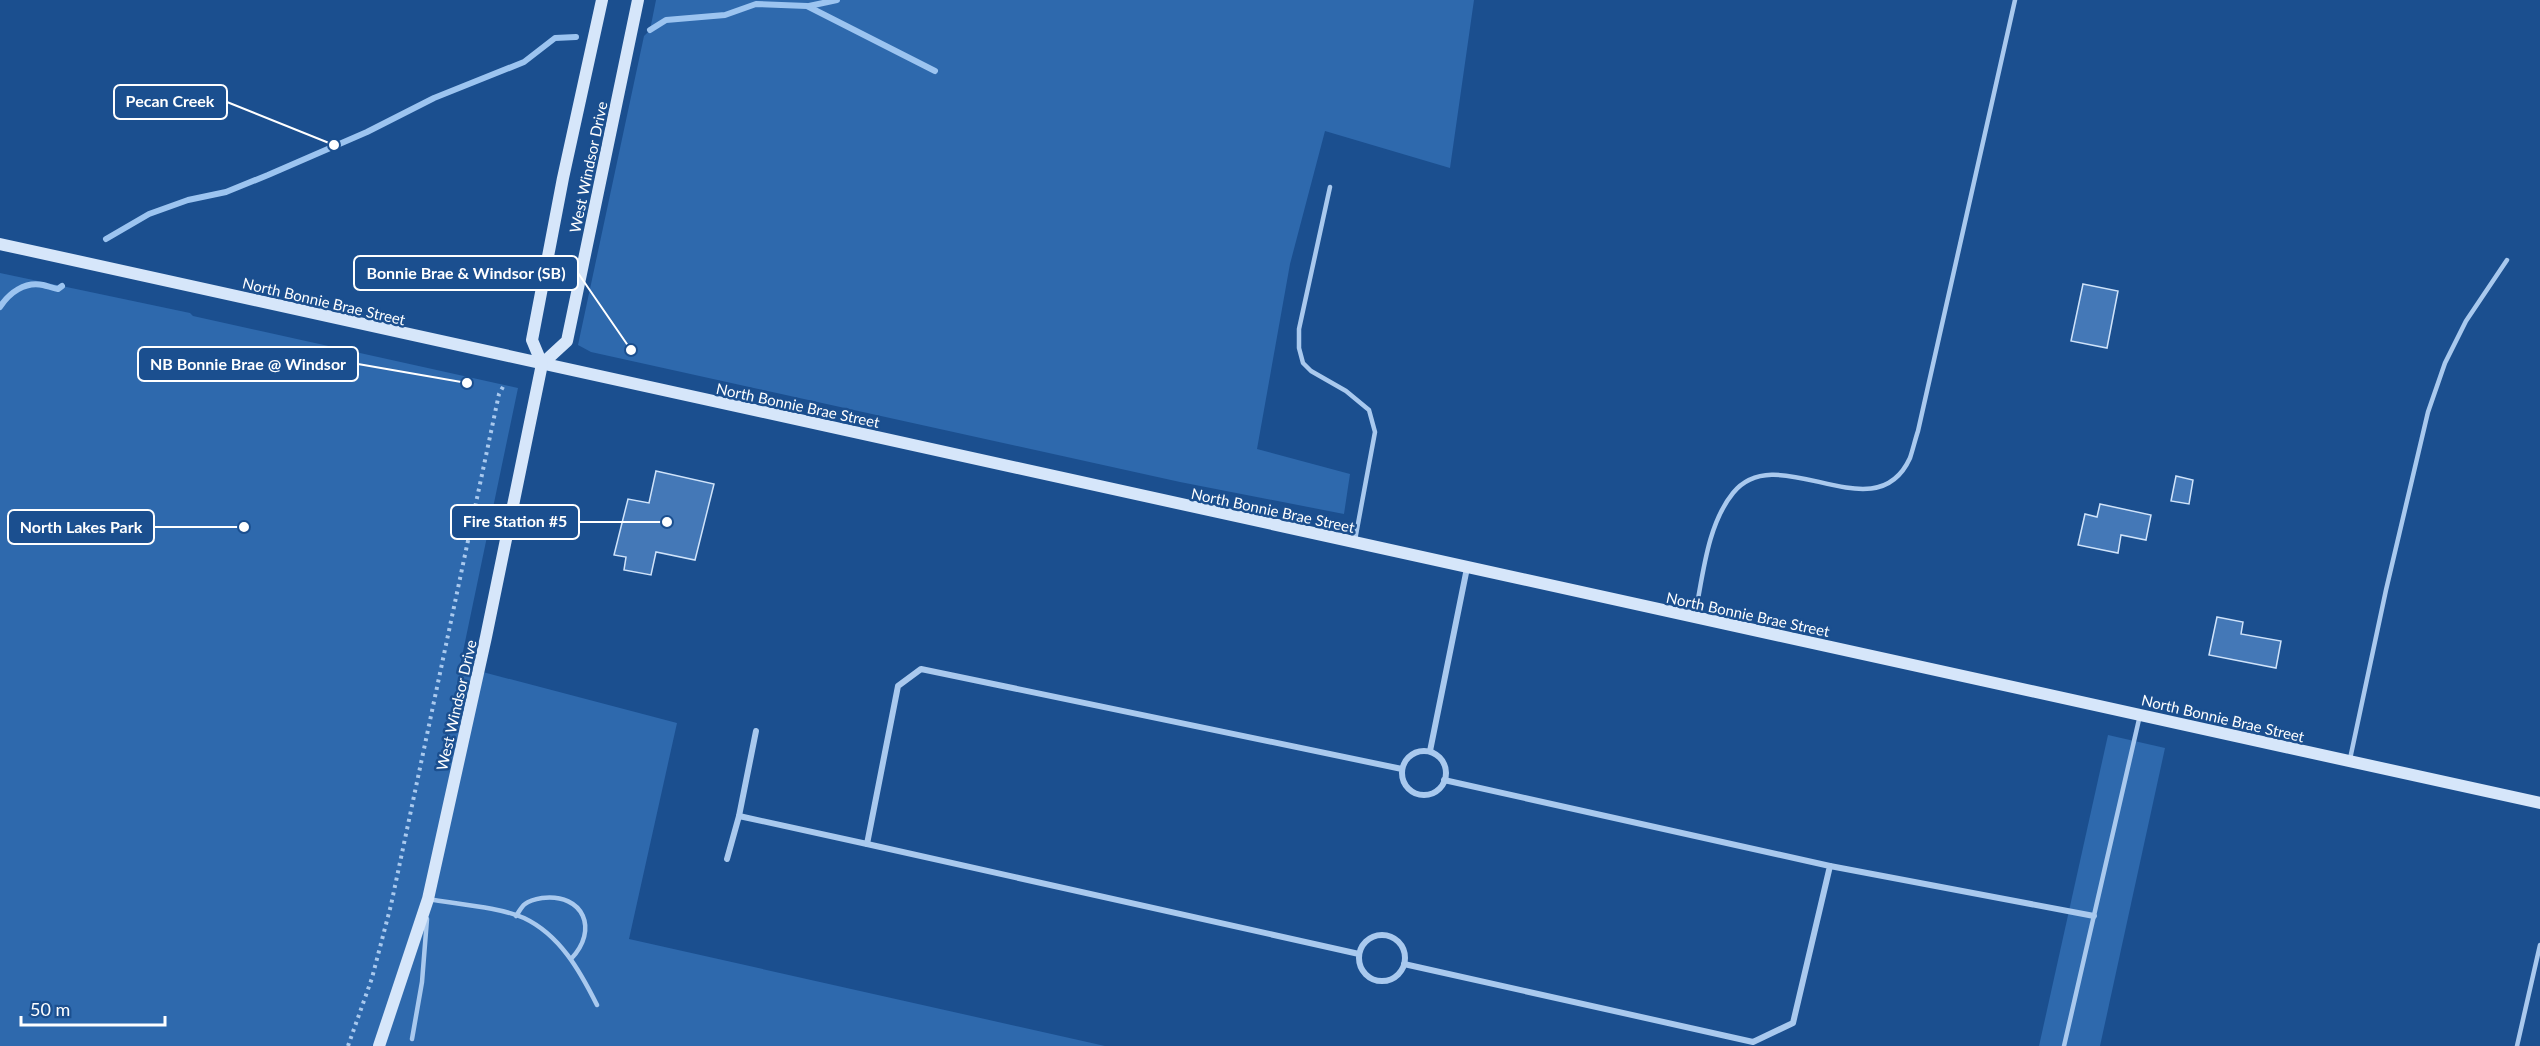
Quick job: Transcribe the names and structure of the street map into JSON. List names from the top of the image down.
{
  "streets": {
    "main road": ["West Windsor Drive", "North Bonnie Brae Street"]
  },
  "crossings": [
    ["West Windsor Drive", "North Bonnie Brae Street"]
  ],
  "places": [
    "Pecan Creek",
    "Bonnie Brae & Windsor (SB)",
    "NB Bonnie Brae @ Windsor",
    "Fire Station #5",
    "North Lakes Park"
  ],
  "scale_bar": "50 m"
}
